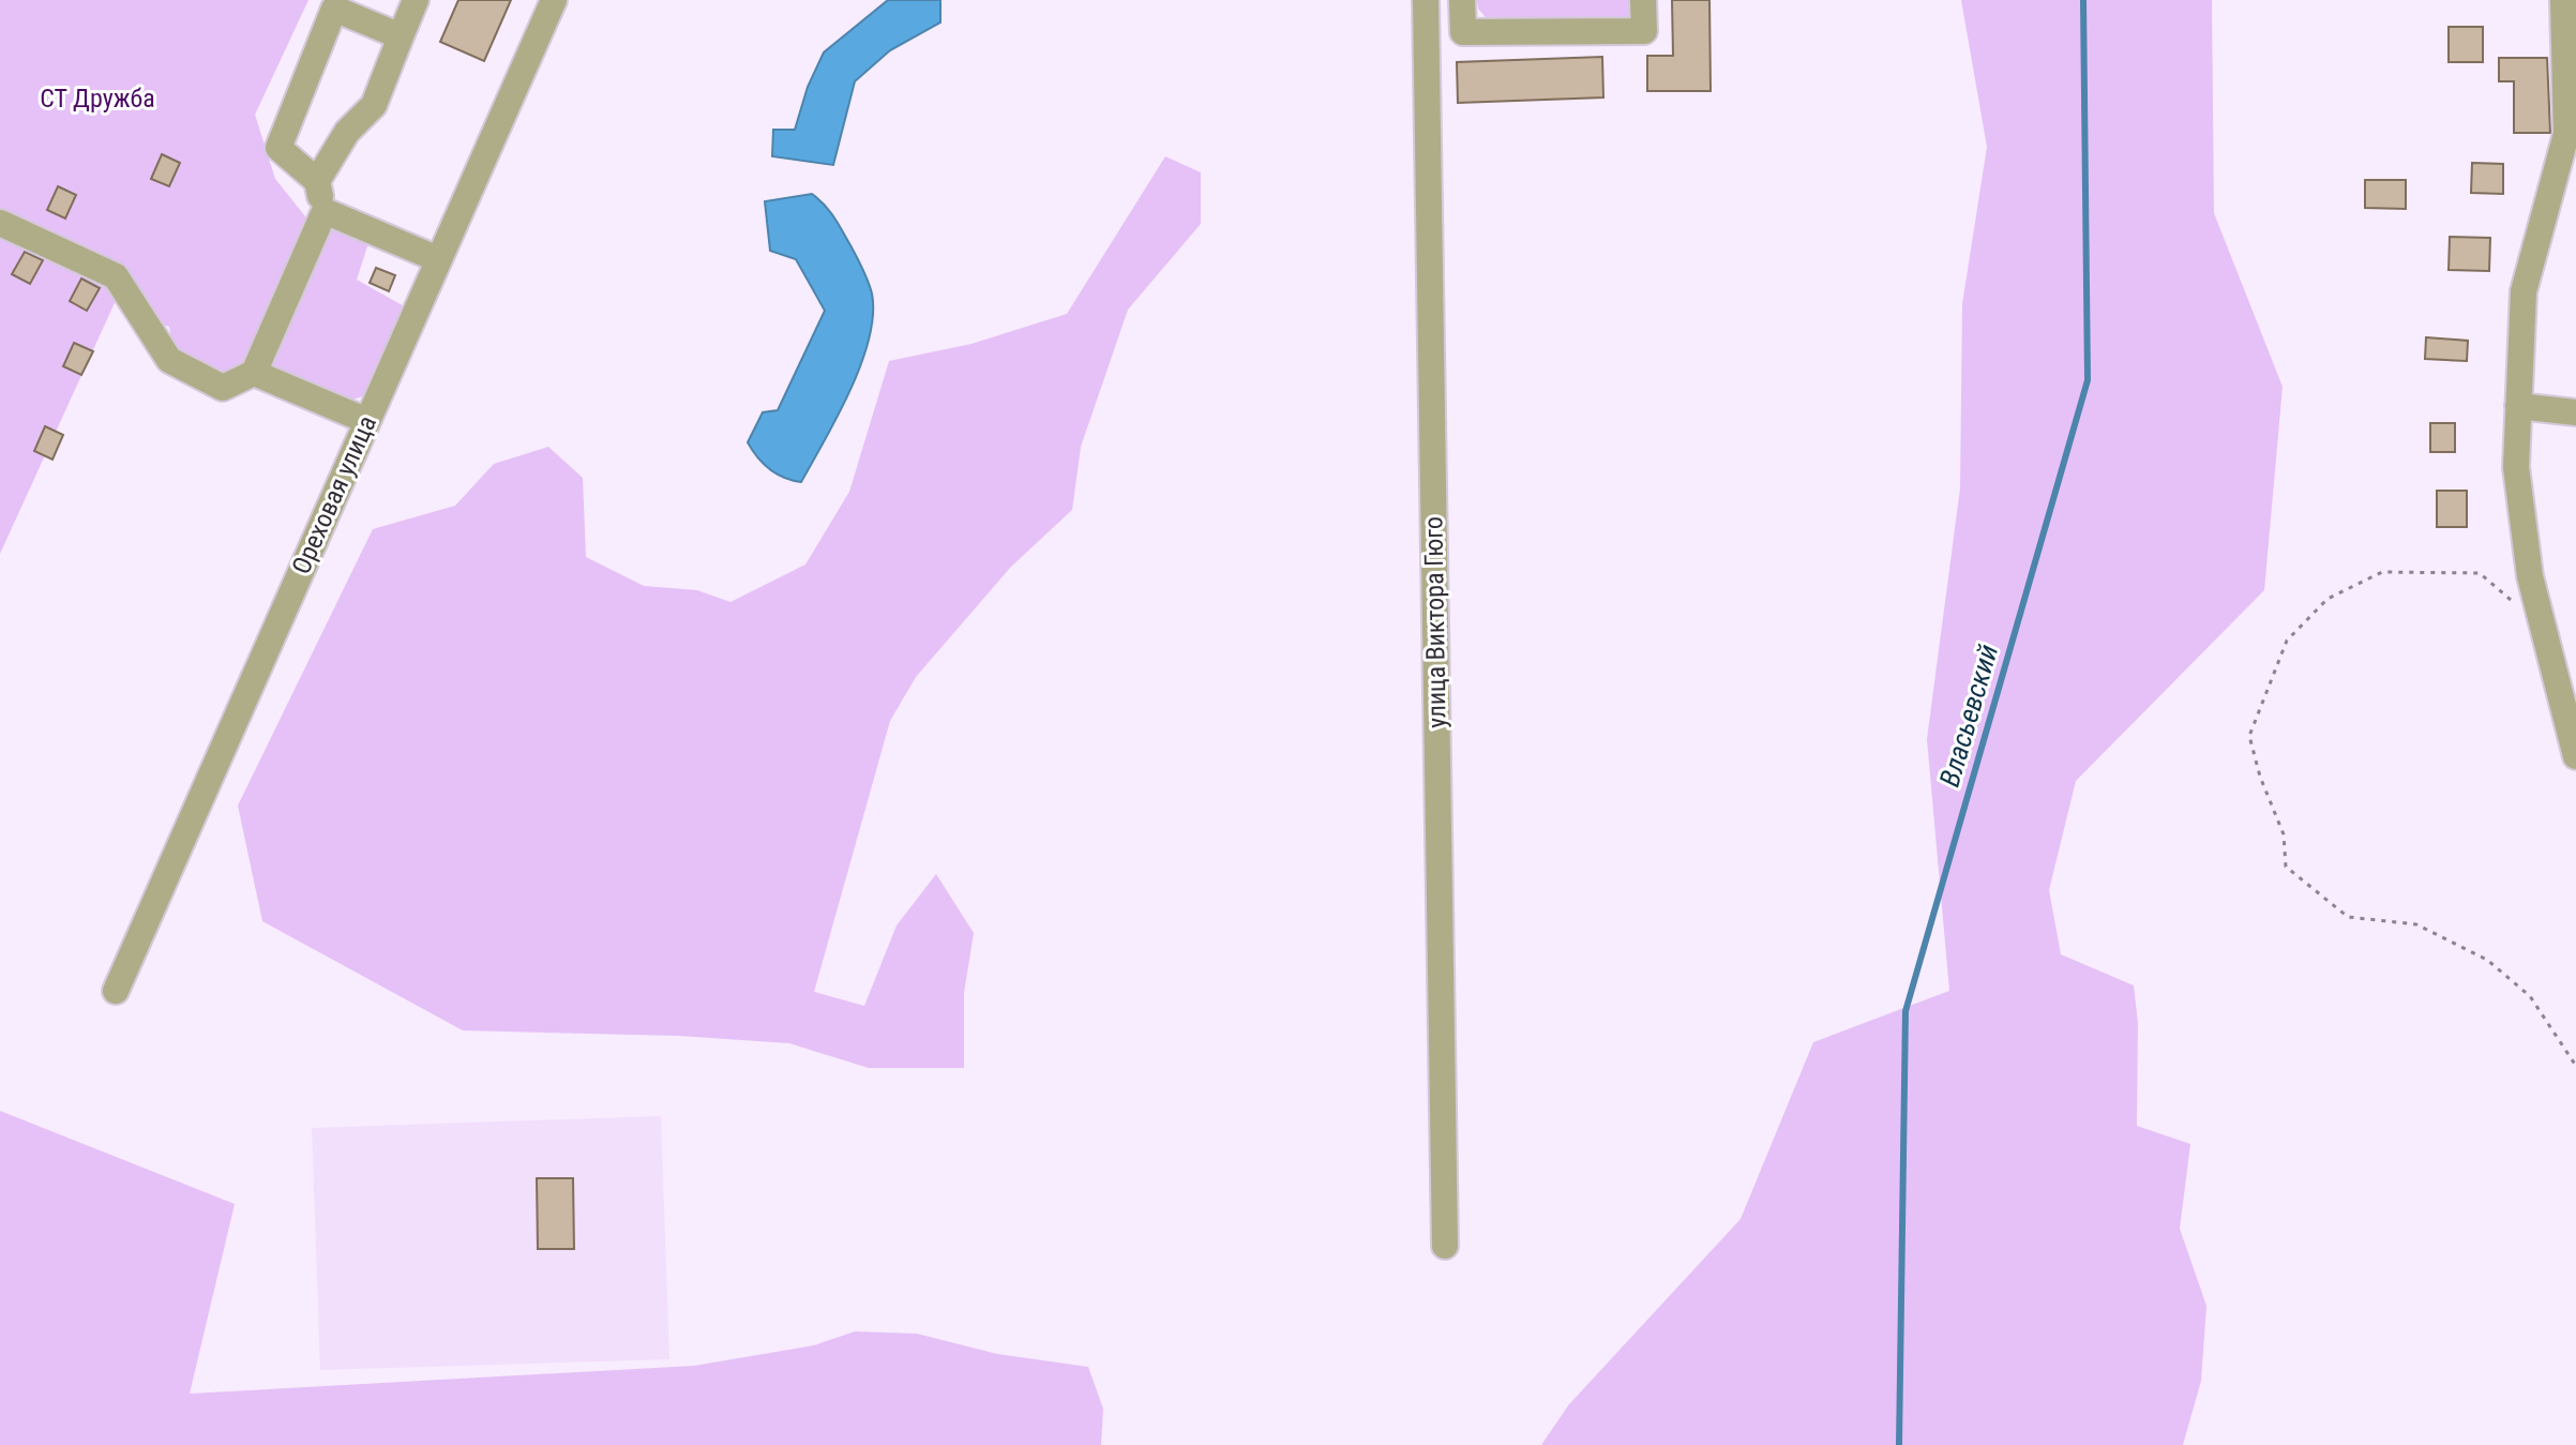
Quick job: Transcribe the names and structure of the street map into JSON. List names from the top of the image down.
{
  "streets": {
    "street": ["Ореховая улица", "улица Виктора Гюго"]
  },
  "water": ["Власьевский"],
  "parks": ["СТ Дружба"]
}
